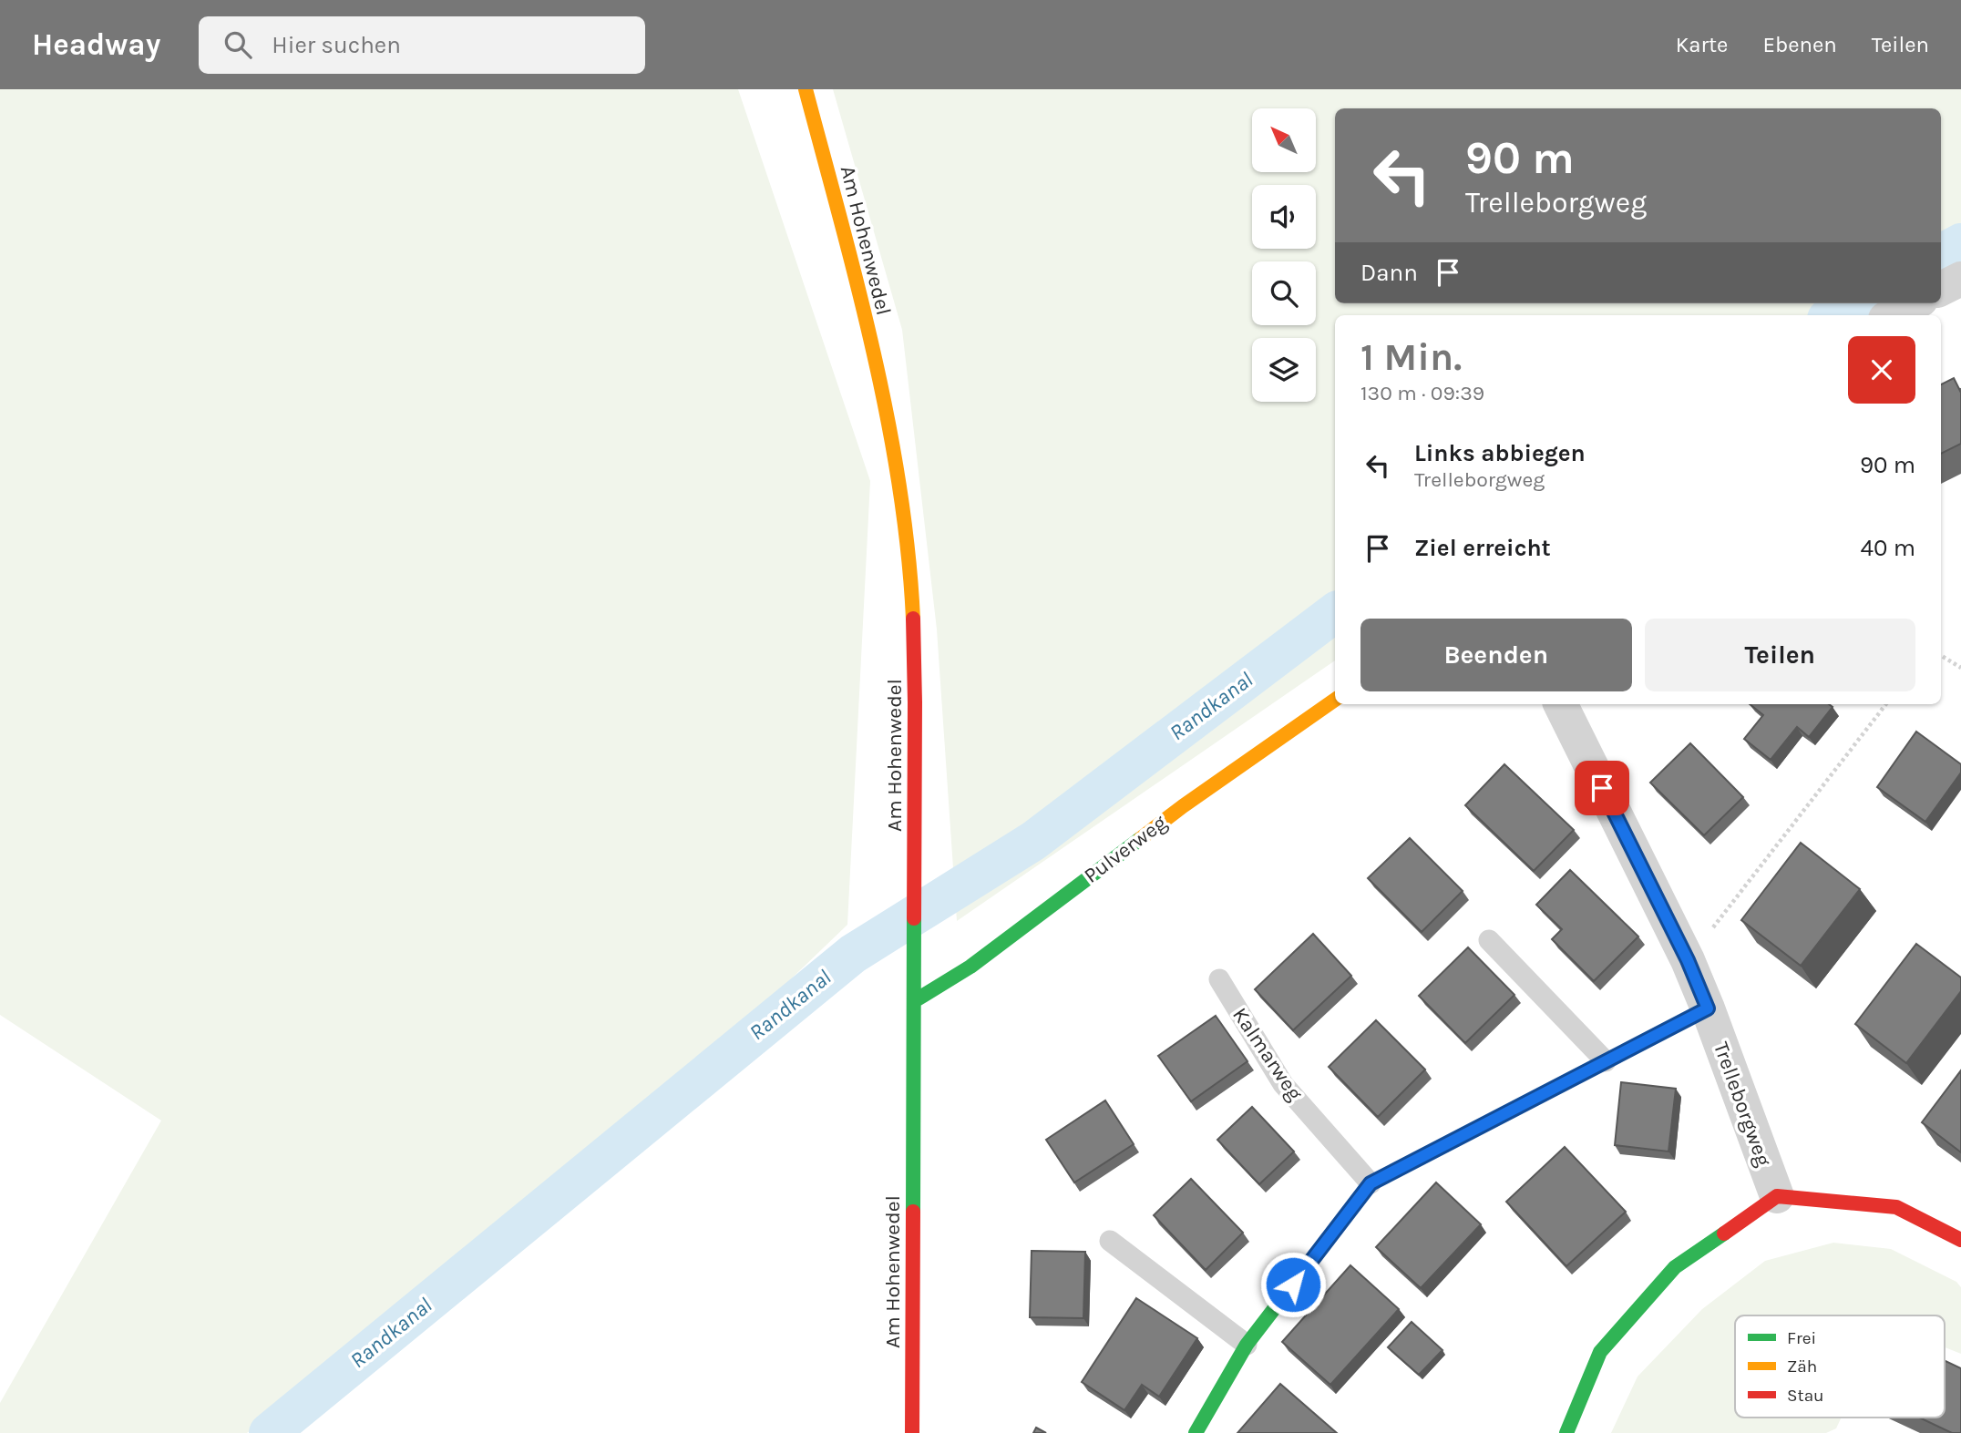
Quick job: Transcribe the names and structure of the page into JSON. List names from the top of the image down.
{
  "streets": {
    "street": ["Am Hohenwedel", "Pulverweg", "Trelleborgweg"],
    "lane": ["Kalmarweg"]
  },
  "crossings": [
    ["Am Hohenwedel", "Pulverweg"]
  ],
  "water": ["Randkanal"],
  "legend": ["Frei", "Zäh", "Stau"],
  "north": "top left",
  "page": {
    "header": "Headway",
    "search": "Hier suchen",
    "nav": ["Karte", "Ebenen", "Teilen"],
    "turn": ["90 m", "Trelleborgweg"],
    "then": "Dann",
    "heading": ["1 Min.", "130 m · 09:39"],
    "list": [
      {
        "name": "Links abbiegen",
        "note": "Trelleborgweg",
        "value": "90 m"
      },
      {
        "name": "Ziel erreicht",
        "value": "40 m"
      }
    ],
    "buttons": ["Beenden", "Teilen"]
  }
}
